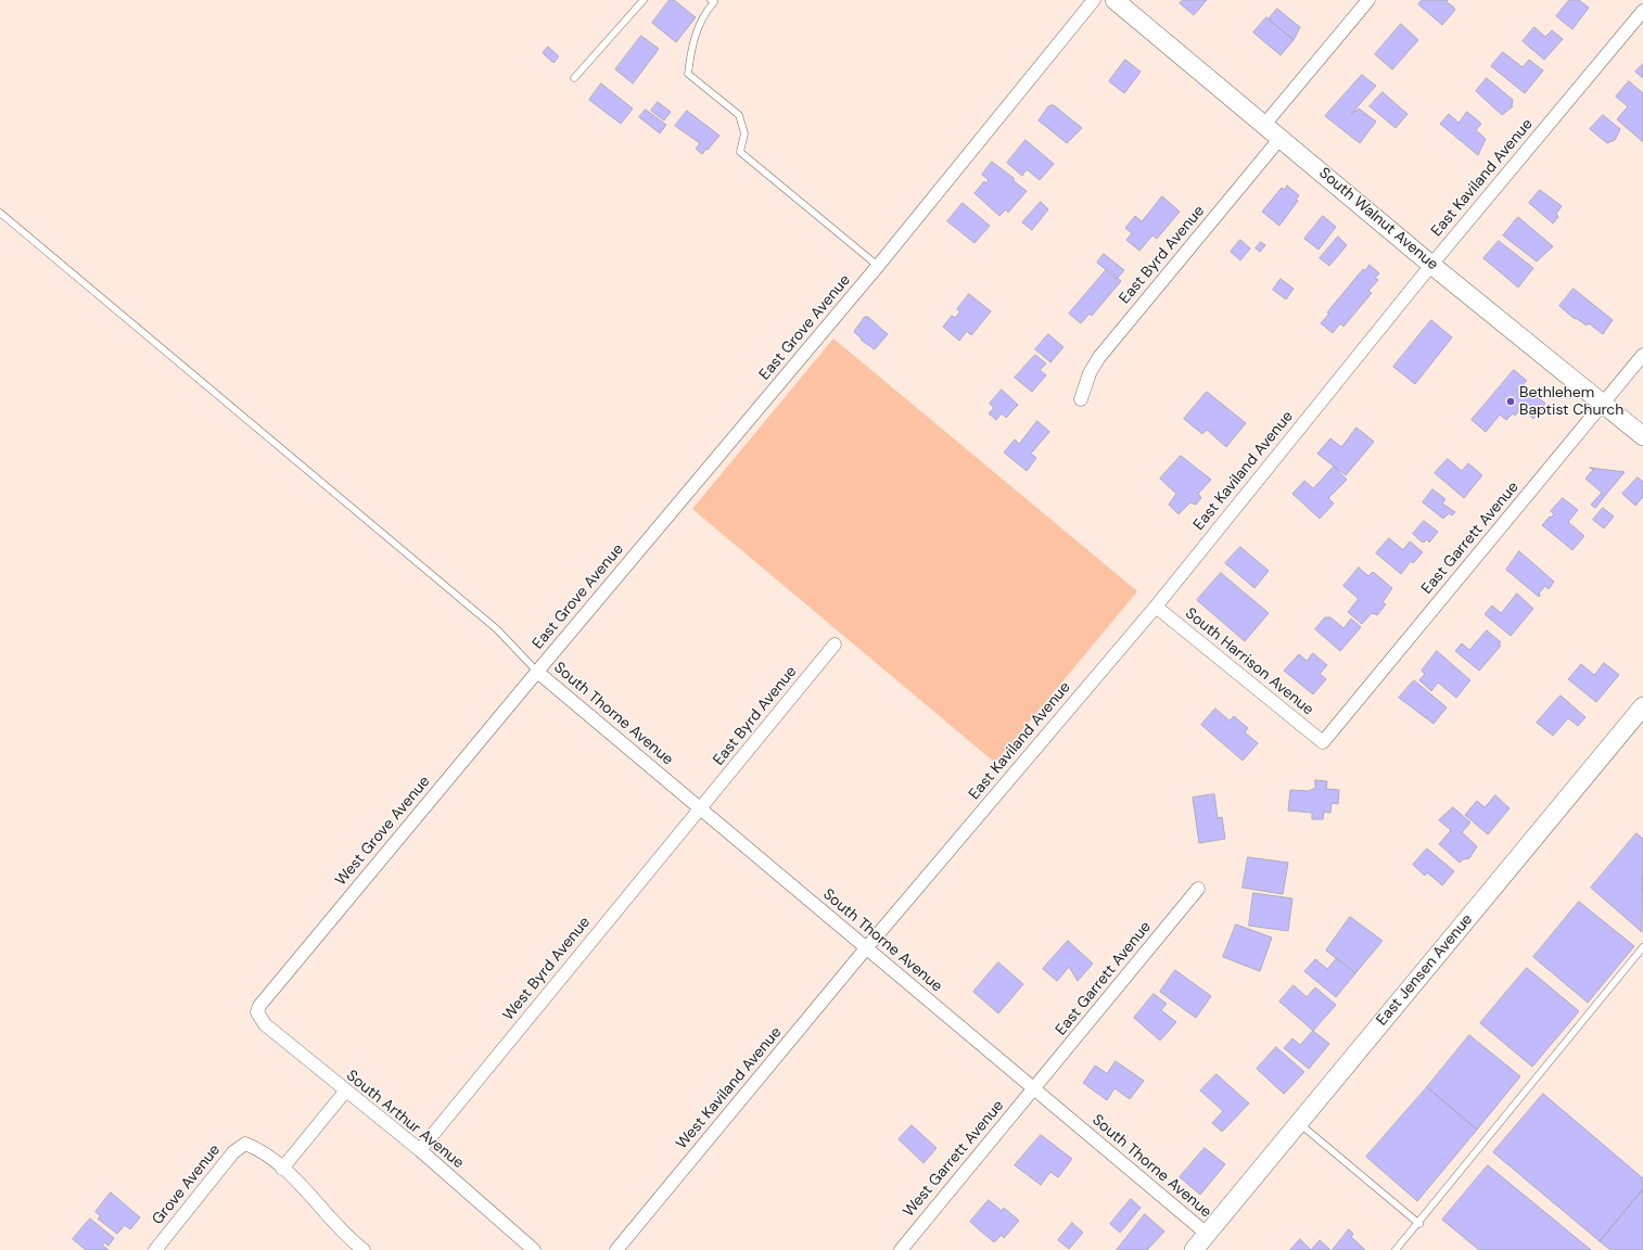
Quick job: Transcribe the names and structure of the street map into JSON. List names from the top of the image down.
{
  "streets": {
    "street": [
      "East Kaviland Avenue",
      "South Walnut Avenue",
      "East Byrd Avenue",
      "East Grove Avenue",
      "East Garrett Avenue",
      "South Harrison Avenue",
      "South Thorne Avenue",
      "West Grove Avenue",
      "West Byrd Avenue",
      "East Jensen Avenue",
      "West Kaviland Avenue",
      "South Arthur Avenue",
      "West Garrett Avenue",
      "Grove Avenue"
    ]
  },
  "crossings": [
    ["East Kaviland Avenue", "South Walnut Avenue"],
    ["East Kaviland Avenue", "South Harrison Avenue"],
    ["East Kaviland Avenue", "South Thorne Avenue"],
    ["East Kaviland Avenue", "West Kaviland Avenue"],
    ["South Walnut Avenue", "East Byrd Avenue"],
    ["South Walnut Avenue", "East Garrett Avenue"],
    ["East Byrd Avenue", "South Thorne Avenue"],
    ["East Byrd Avenue", "West Byrd Avenue"],
    ["East Grove Avenue", "South Thorne Avenue"],
    ["East Grove Avenue", "West Grove Avenue"],
    ["East Garrett Avenue", "South Harrison Avenue"],
    ["East Garrett Avenue", "South Thorne Avenue"],
    ["East Garrett Avenue", "West Garrett Avenue"],
    ["South Thorne Avenue", "West Grove Avenue"],
    ["South Thorne Avenue", "West Byrd Avenue"],
    ["South Thorne Avenue", "East Jensen Avenue"],
    ["South Thorne Avenue", "West Kaviland Avenue"],
    ["South Thorne Avenue", "West Garrett Avenue"],
    ["West Grove Avenue", "South Arthur Avenue"],
    ["West Byrd Avenue", "South Arthur Avenue"]
  ],
  "places": ["Bethlehem Baptist Church"]
}
